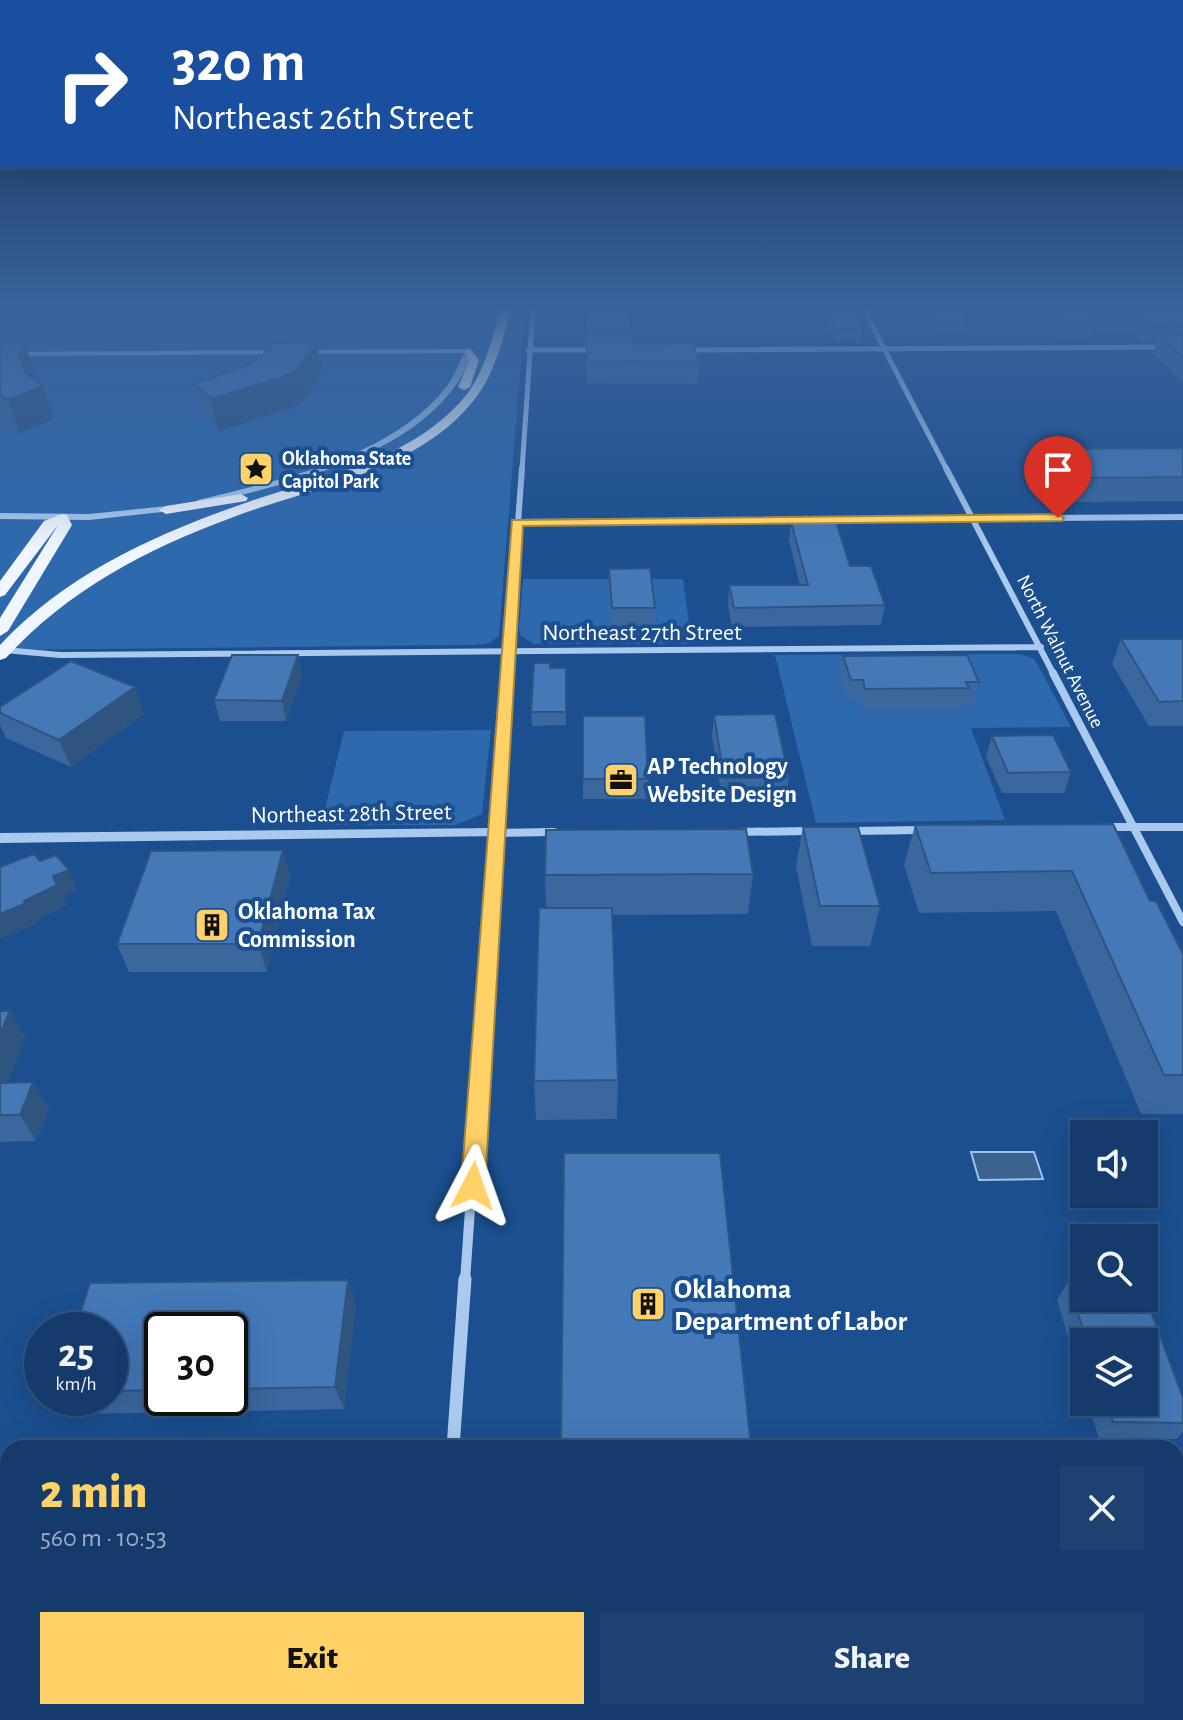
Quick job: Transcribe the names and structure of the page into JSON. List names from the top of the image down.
{
  "streets": {
    "street": ["Northeast 27th Street", "North Walnut Avenue", "Northeast 28th Street"]
  },
  "crossings": [
    ["Northeast 27th Street", "North Walnut Avenue"]
  ],
  "places": {
    "place": ["Oklahoma State Capitol Park"],
    "office": ["AP Technology Website Design"],
    "building": ["Oklahoma Tax Commission", "Oklahoma Department of Labor"]
  },
  "page": {
    "turn": ["320 m", "Northeast 26th Street"],
    "speed": "25 km/h",
    "limit": "30",
    "heading": ["2 min", "560 m · 10:53"],
    "buttons": ["Exit", "Share"]
  }
}
